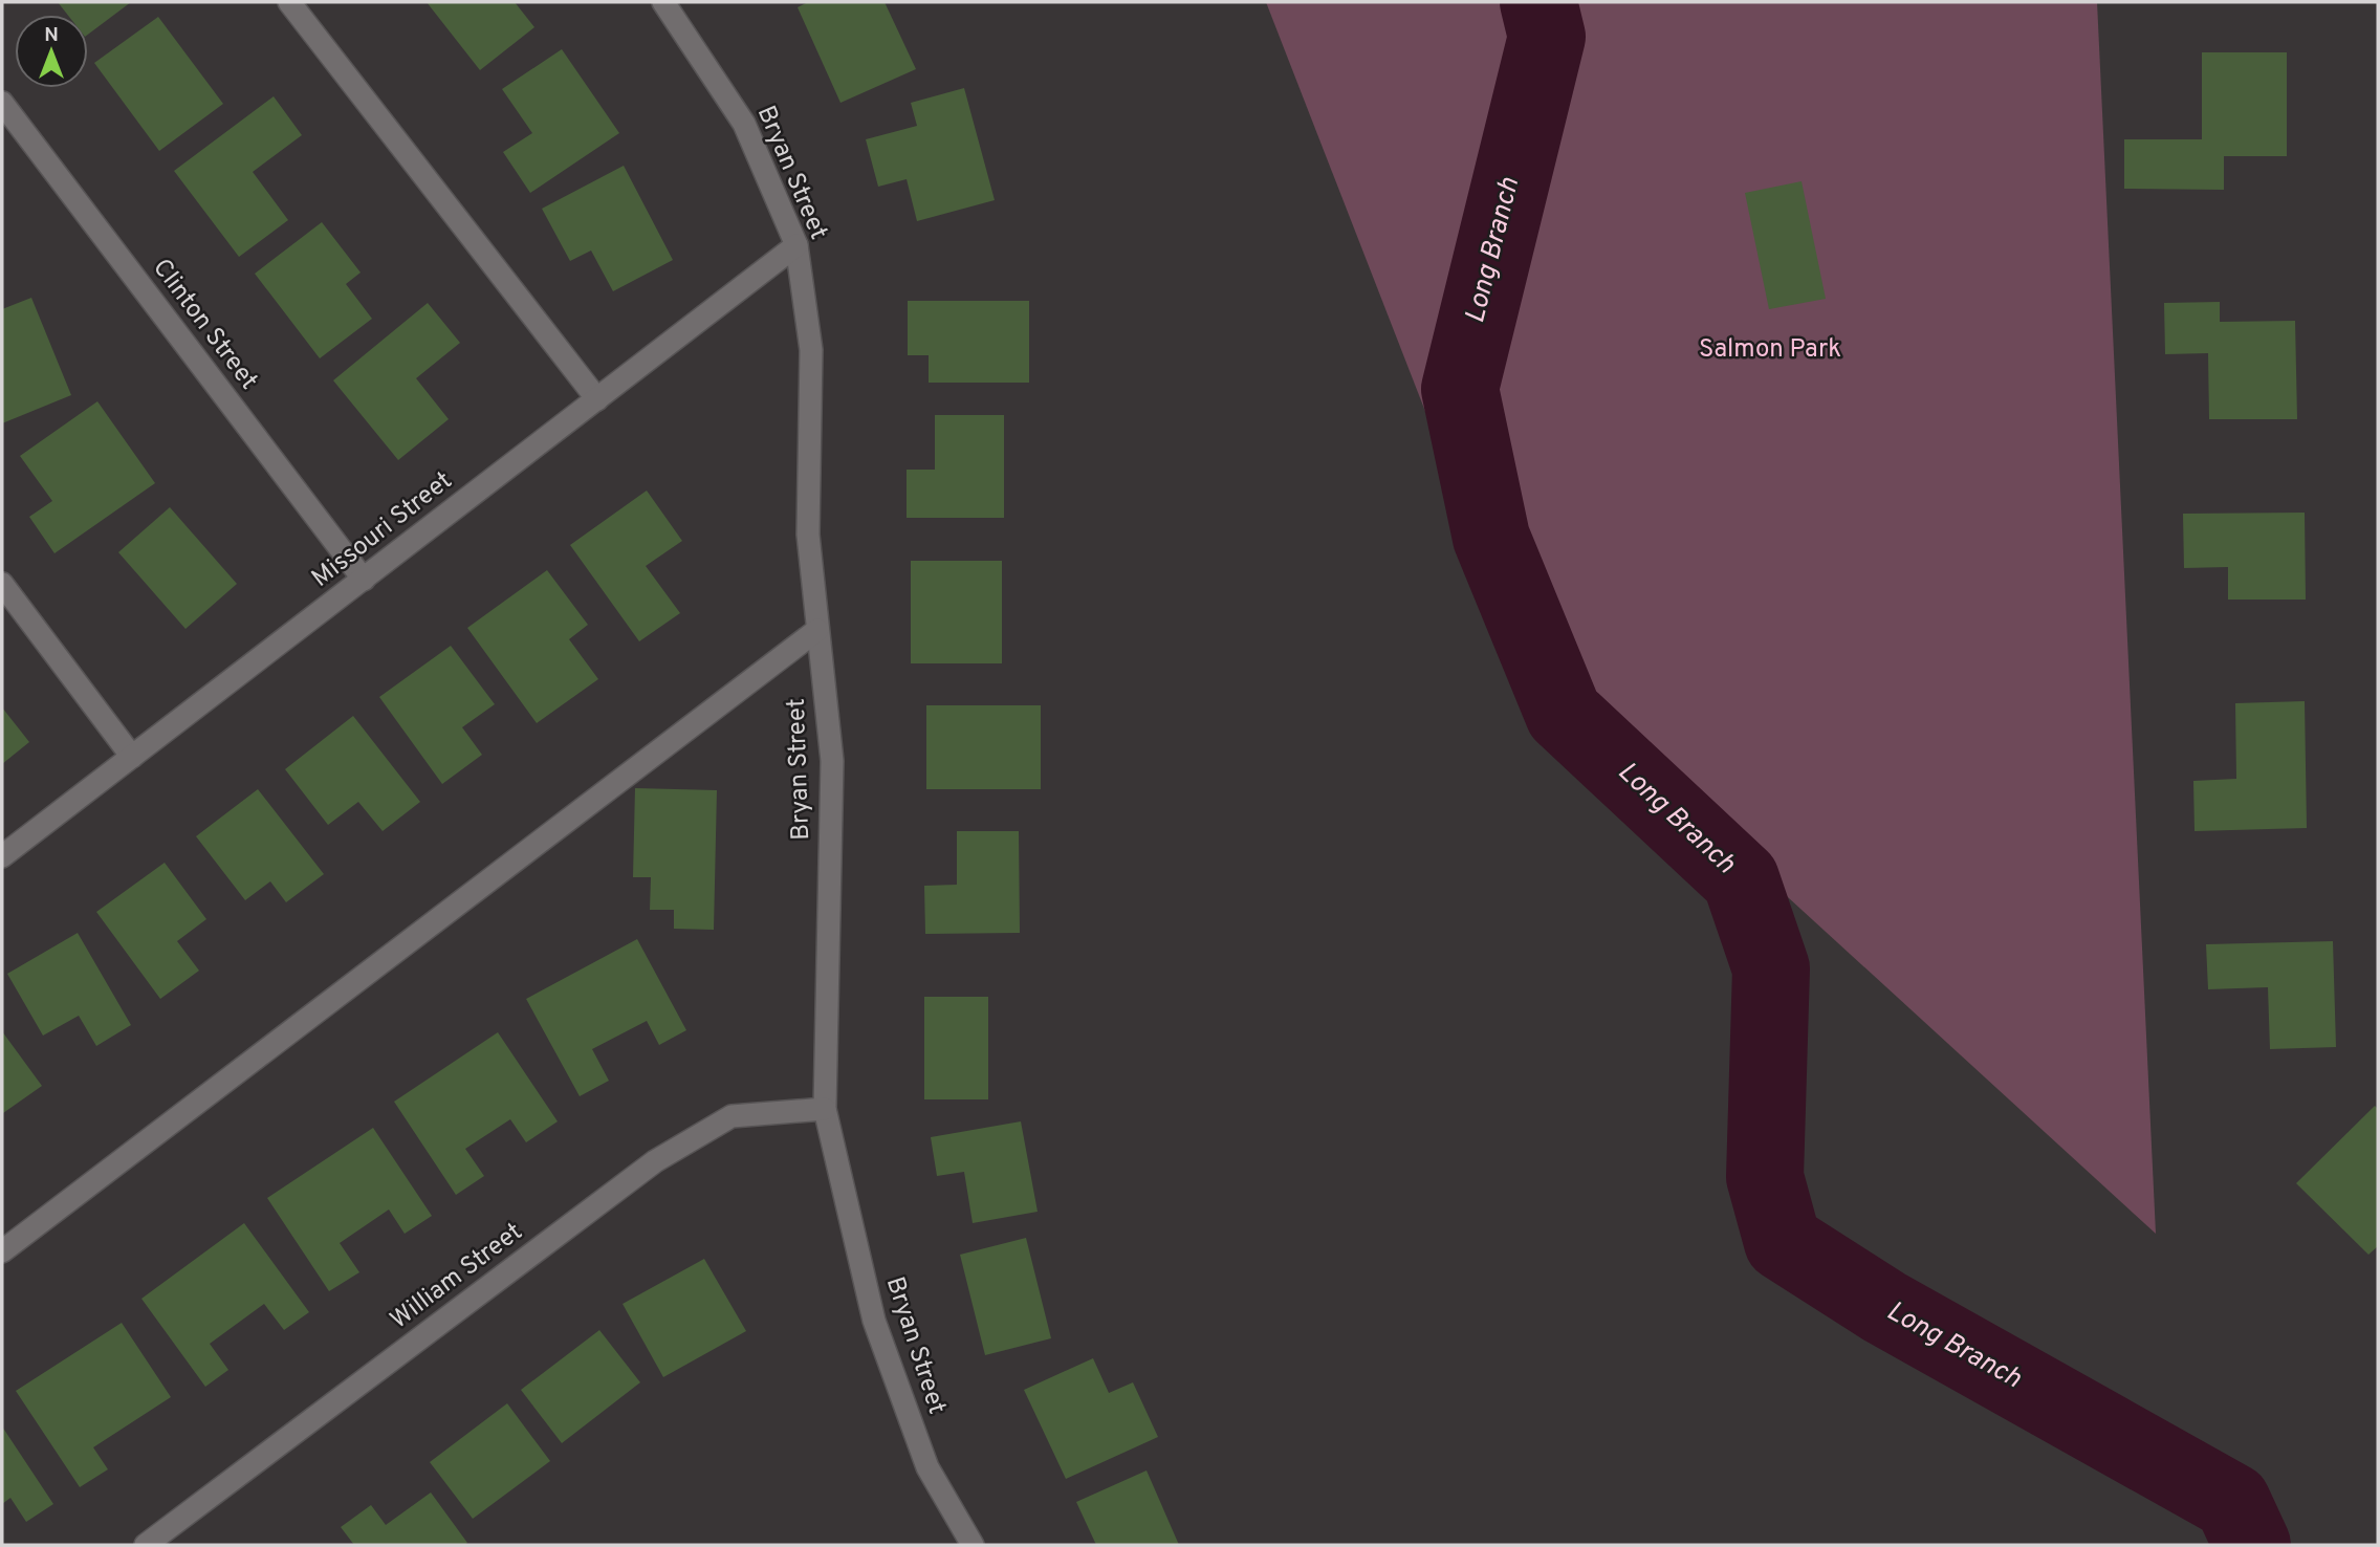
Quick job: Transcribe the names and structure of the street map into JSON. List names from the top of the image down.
{
  "streets": {
    "street": [
      "Bryan Street",
      "Clinton Street",
      "Missouri Street",
      "William Street"
    ]
  },
  "crossings": [
    ["Bryan Street", "Missouri Street"],
    ["Bryan Street", "William Street"],
    ["Clinton Street", "Missouri Street"]
  ],
  "water": ["Long Branch"],
  "parks": ["Salmon Park"],
  "north": "top"
}
